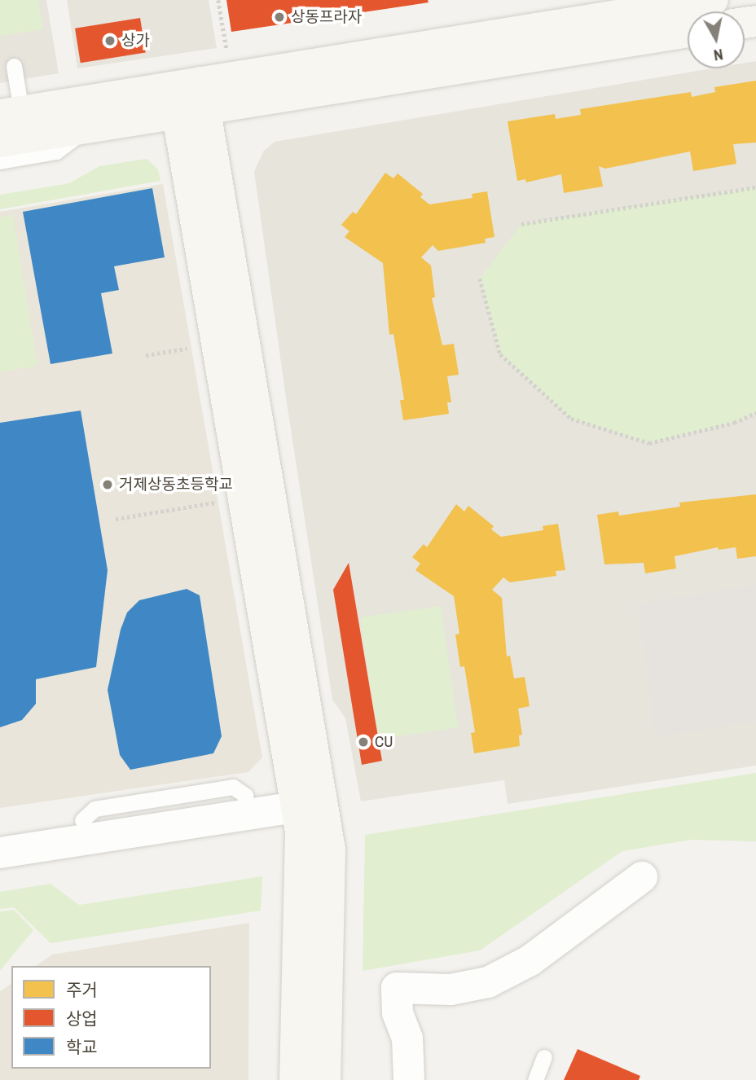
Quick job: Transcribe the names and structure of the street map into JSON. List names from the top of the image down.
{
  "places": [
    "상동프라자",
    "상가",
    "거제상동초등학교",
    "CU"
  ],
  "legend": ["주거", "상업", "학교"],
  "north": "bottom"
}
